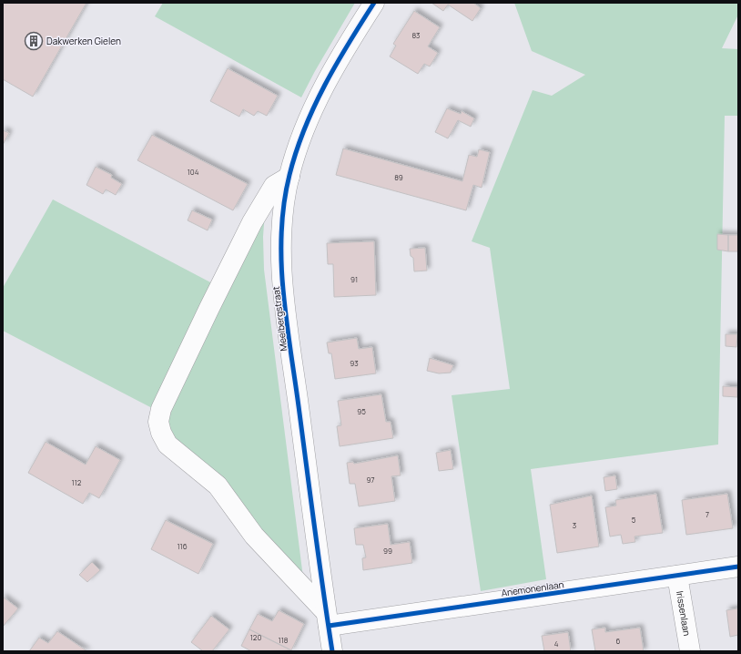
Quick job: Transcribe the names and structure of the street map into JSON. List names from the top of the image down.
{
  "streets": {
    "street": ["Meelbergstraat", "Anemonenlaan", "Irissenlaan"]
  },
  "crossings": [
    ["Meelbergstraat", "Anemonenlaan"],
    ["Anemonenlaan", "Irissenlaan"]
  ],
  "places": {
    "building": ["Dakwerken Gielen"]
  },
  "house_numbers": [
    "83",
    "104",
    "89",
    "91",
    "93",
    "95",
    "97",
    "112",
    "7",
    "5",
    "3",
    "116",
    "99",
    "120",
    "118",
    "6",
    "4"
  ]
}
